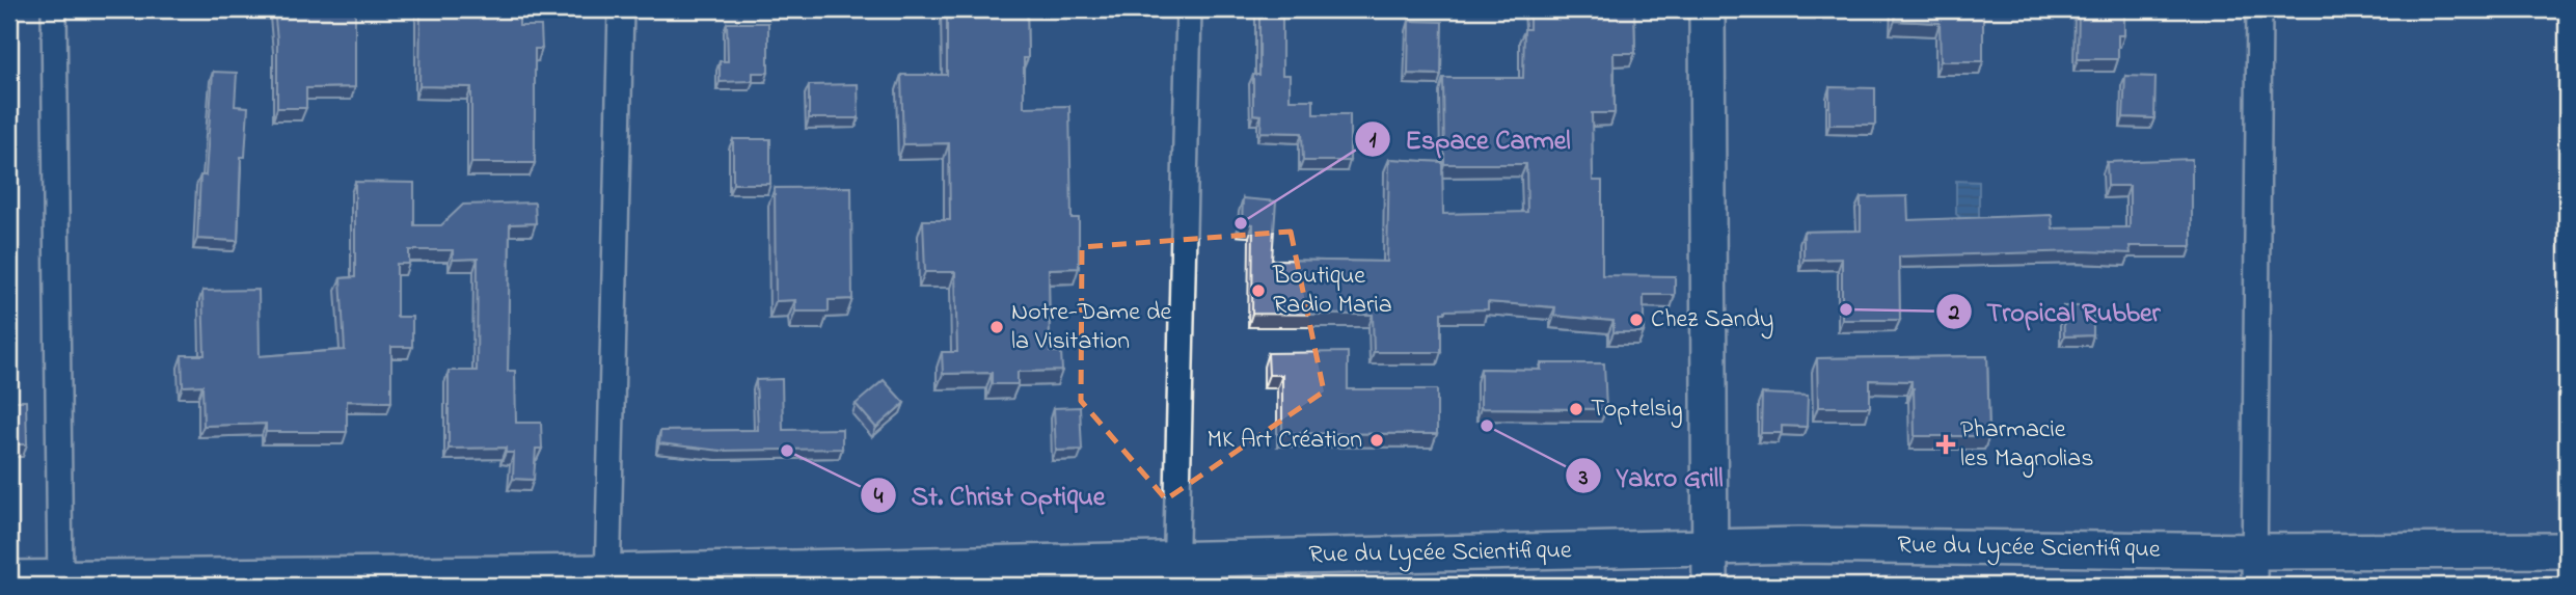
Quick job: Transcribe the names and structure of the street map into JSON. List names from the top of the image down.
{
  "streets": {
    "street": ["Rue du Lycée Scientifique"]
  },
  "places": {
    "other": [
      "Espace Carmel",
      "Boutique Radio Maria",
      "Tropical Rubber",
      "Chez Sandy",
      "Notre-Dame de la Visitation",
      "Toptelsig",
      "Yakro Grill",
      "MK Art Création",
      "St. Christ Optique"
    ],
    "health": ["Pharmacie les Magnolias"]
  }
}
